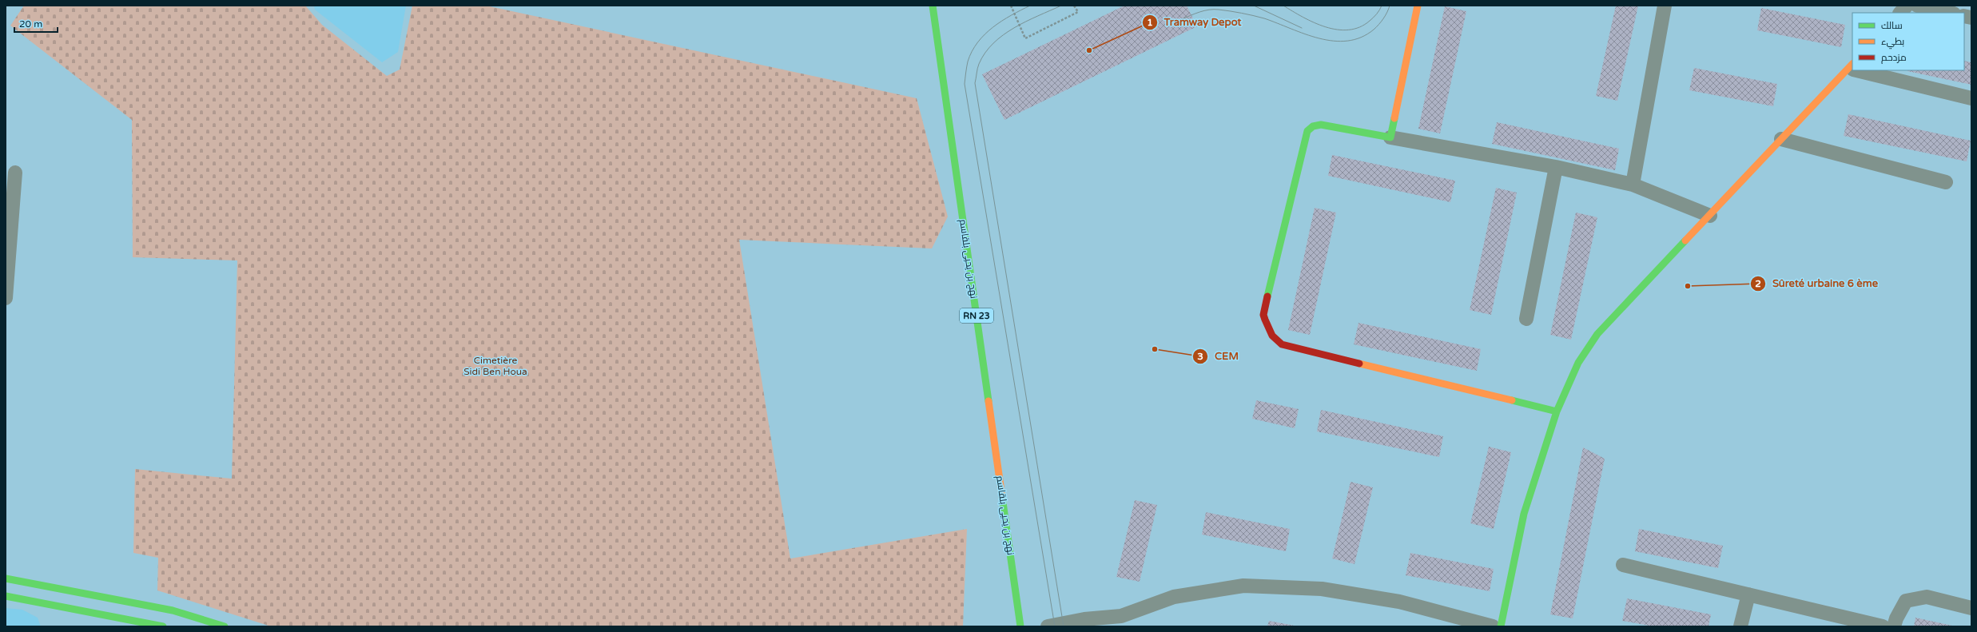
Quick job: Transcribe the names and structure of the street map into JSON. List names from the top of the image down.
{
  "streets": {
    "street": ["نهج بن يحيى بلقاسم", "RN 23"]
  },
  "parks": ["Cimetière Sidi Ben Houa"],
  "places": ["Tramway Depot", "Sûreté urbaine 6 ème", "CEM"],
  "legend": ["سالك", "بطيء", "مزدحم"],
  "scale_bar": "20 m"
}
